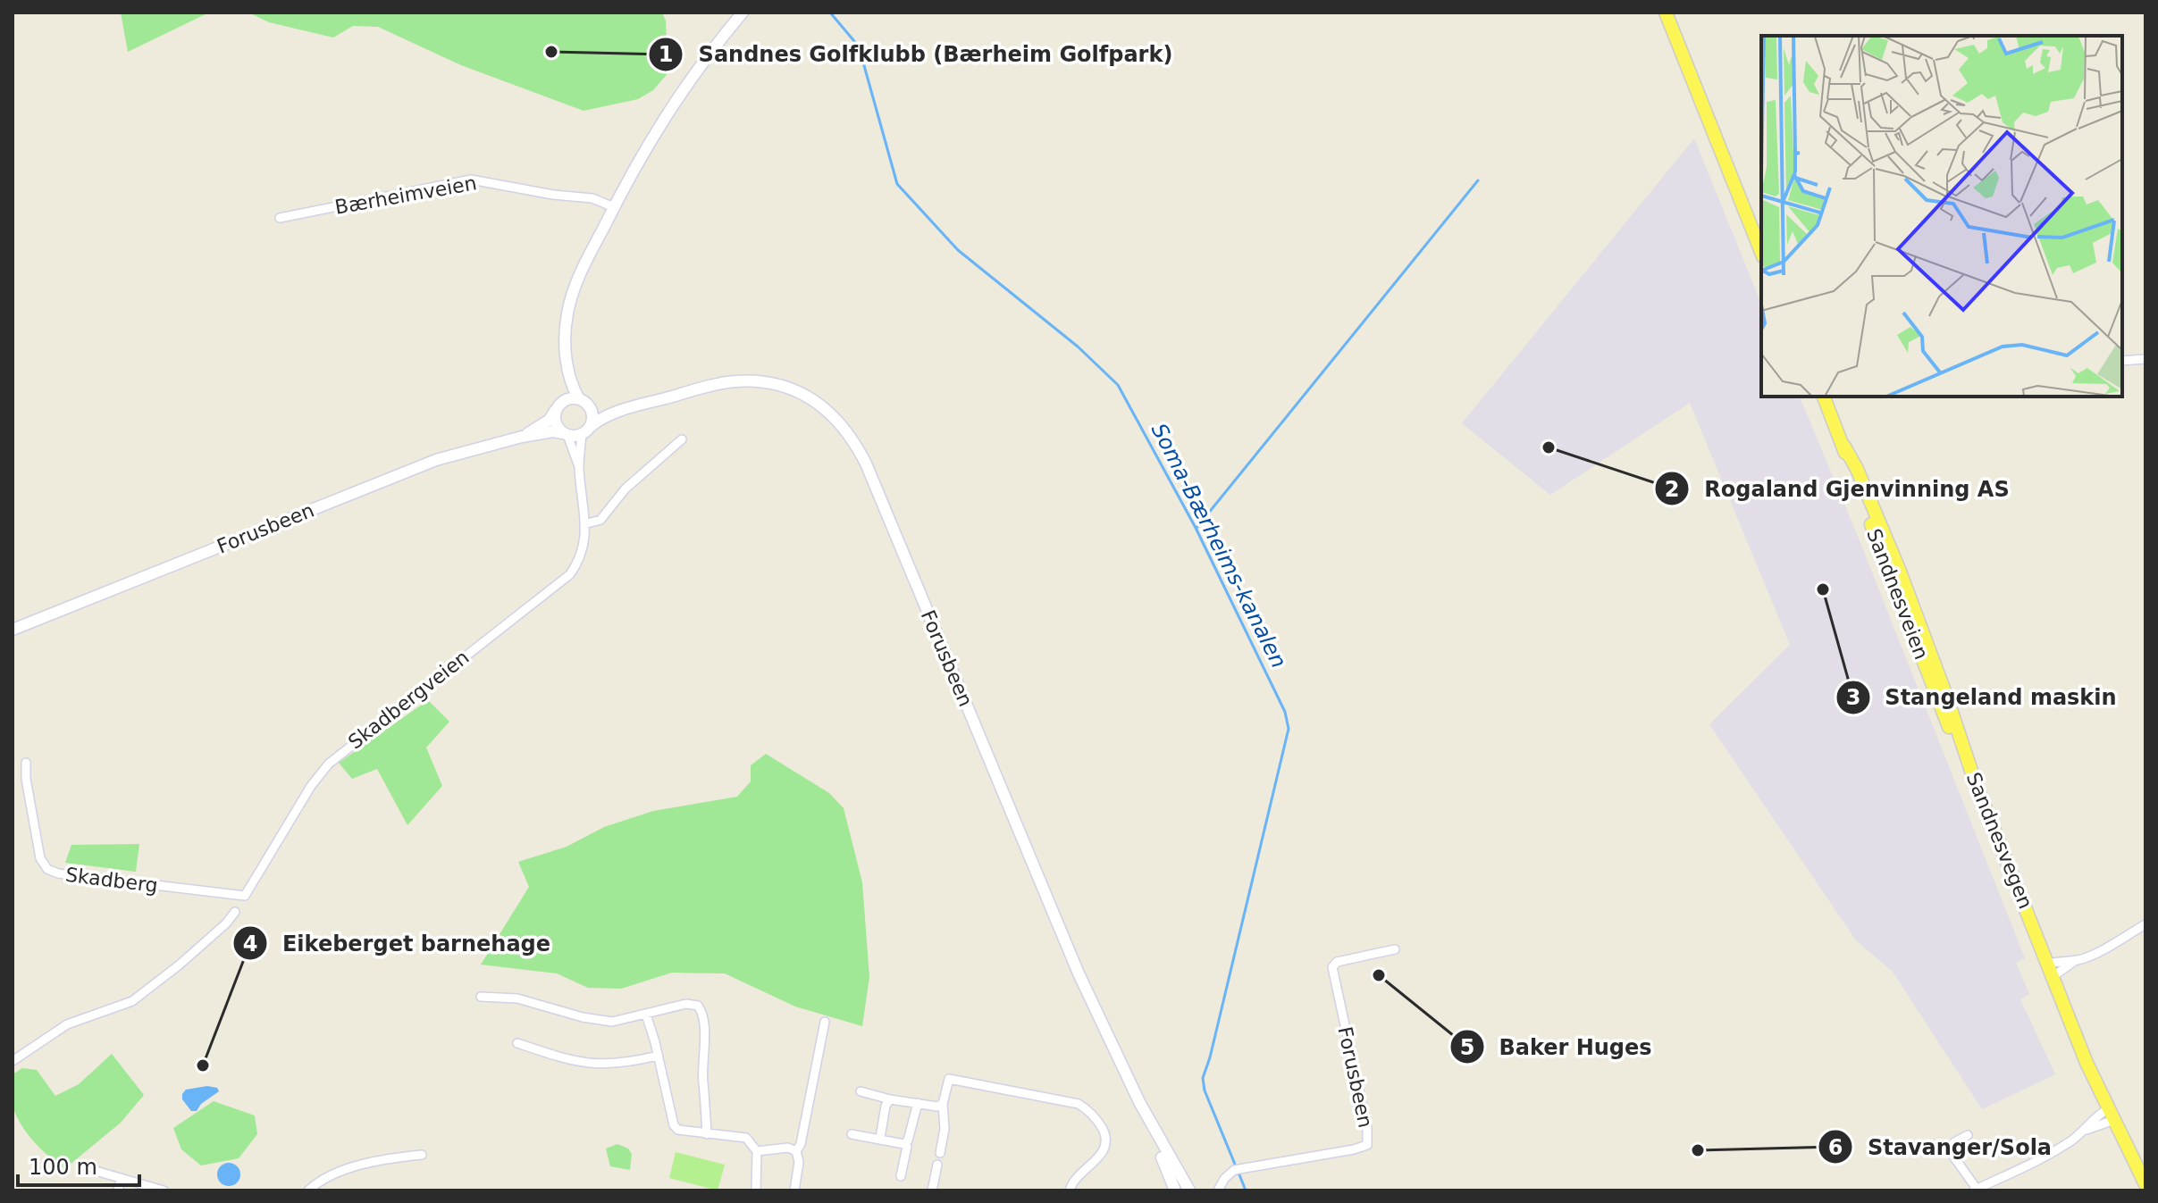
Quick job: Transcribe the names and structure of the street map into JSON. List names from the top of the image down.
{
  "streets": {
    "main road": ["Forusbeen", "Sandnesveien", "Sandnesvegen"],
    "street": ["Bærheimveien", "Skadbergveien", "Skadberg"]
  },
  "crossings": [
    ["Forusbeen", "Skadbergveien"],
    ["Sandnesveien", "Sandnesvegen"],
    ["Skadbergveien", "Skadberg"]
  ],
  "water": ["Soma-Bærheims-kanalen"],
  "places": [
    "Sandnes Golfklubb (Bærheim Golfpark)",
    "Rogaland Gjenvinning AS",
    "Stangeland maskin",
    "Baker Huges",
    "Eikeberget barnehage",
    "Stavanger/Sola"
  ],
  "scale_bar": "100 m"
}
